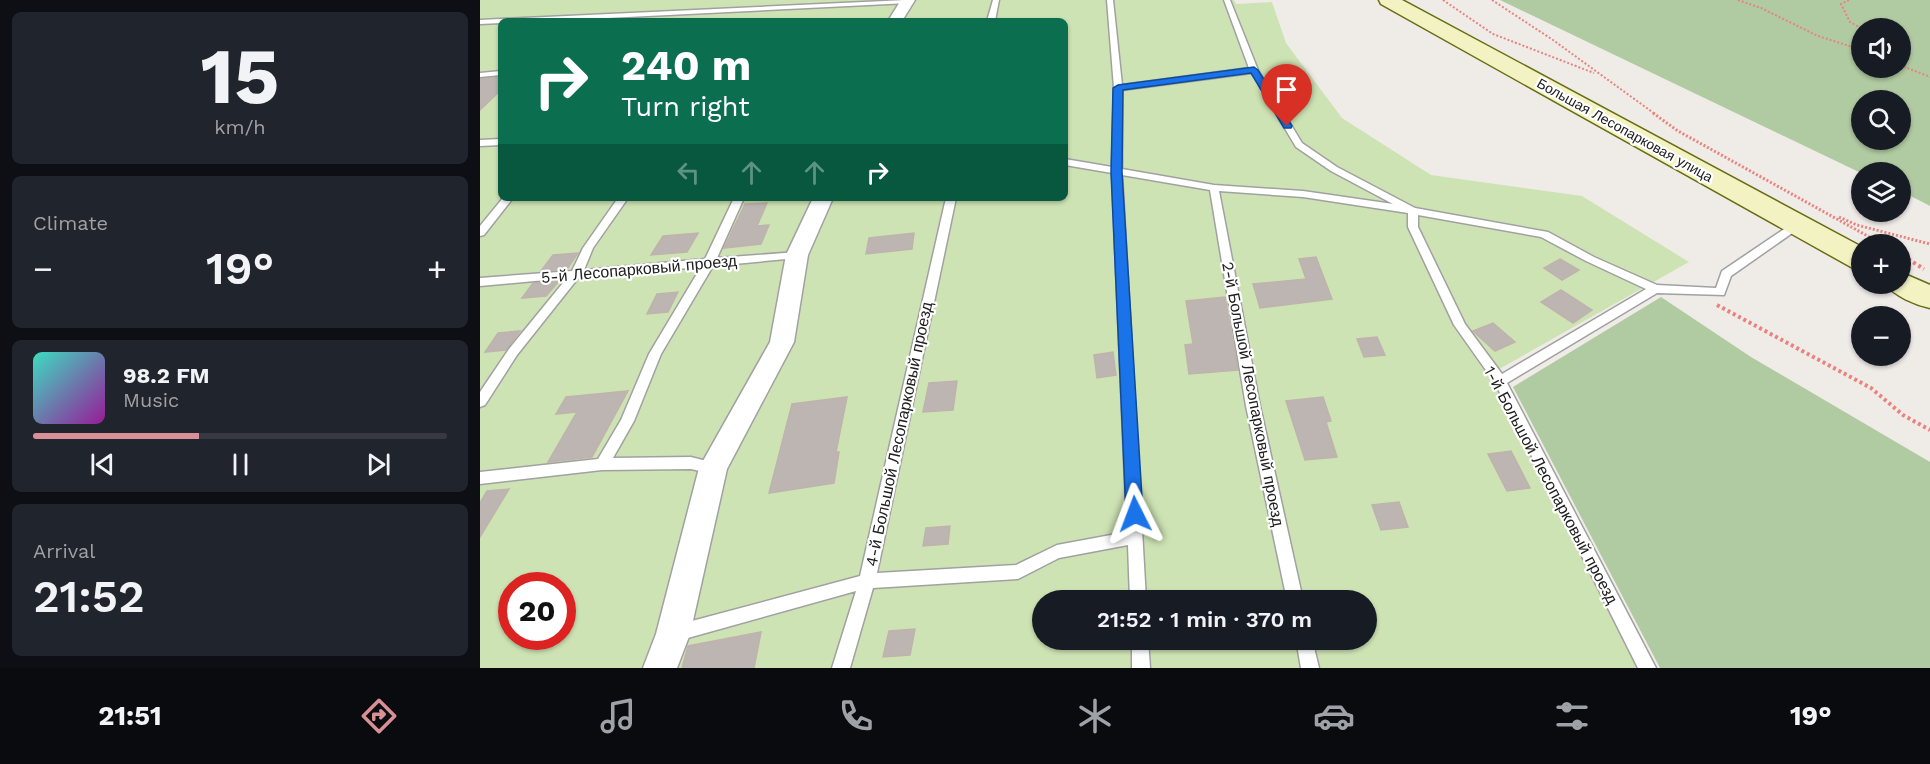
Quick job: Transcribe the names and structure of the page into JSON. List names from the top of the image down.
{
  "streets": {
    "main road": ["Большая Лесопарковая улица"],
    "lane": [
      "5-й Лесопарковый проезд",
      "2-й Большой Лесопарковый проезд",
      "4-й Большой Лесопарковый проезд",
      "1-й Большой Лесопарковый проезд"
    ]
  },
  "page": {
    "tile": [
      ["15", "km/h"],
      "Climate",
      ["Arrival", "21:52"]
    ],
    "map_buttons": ["+", "−"],
    "turn": ["240 m", "Turn right"],
    "heat": ["−", "19°", "+"],
    "song": ["98.2 FM", "Music"],
    "limit": "20",
    "trip": "21:52 · 1 min · 370 m",
    "tabs": ["21:51", "19°"]
  }
}
